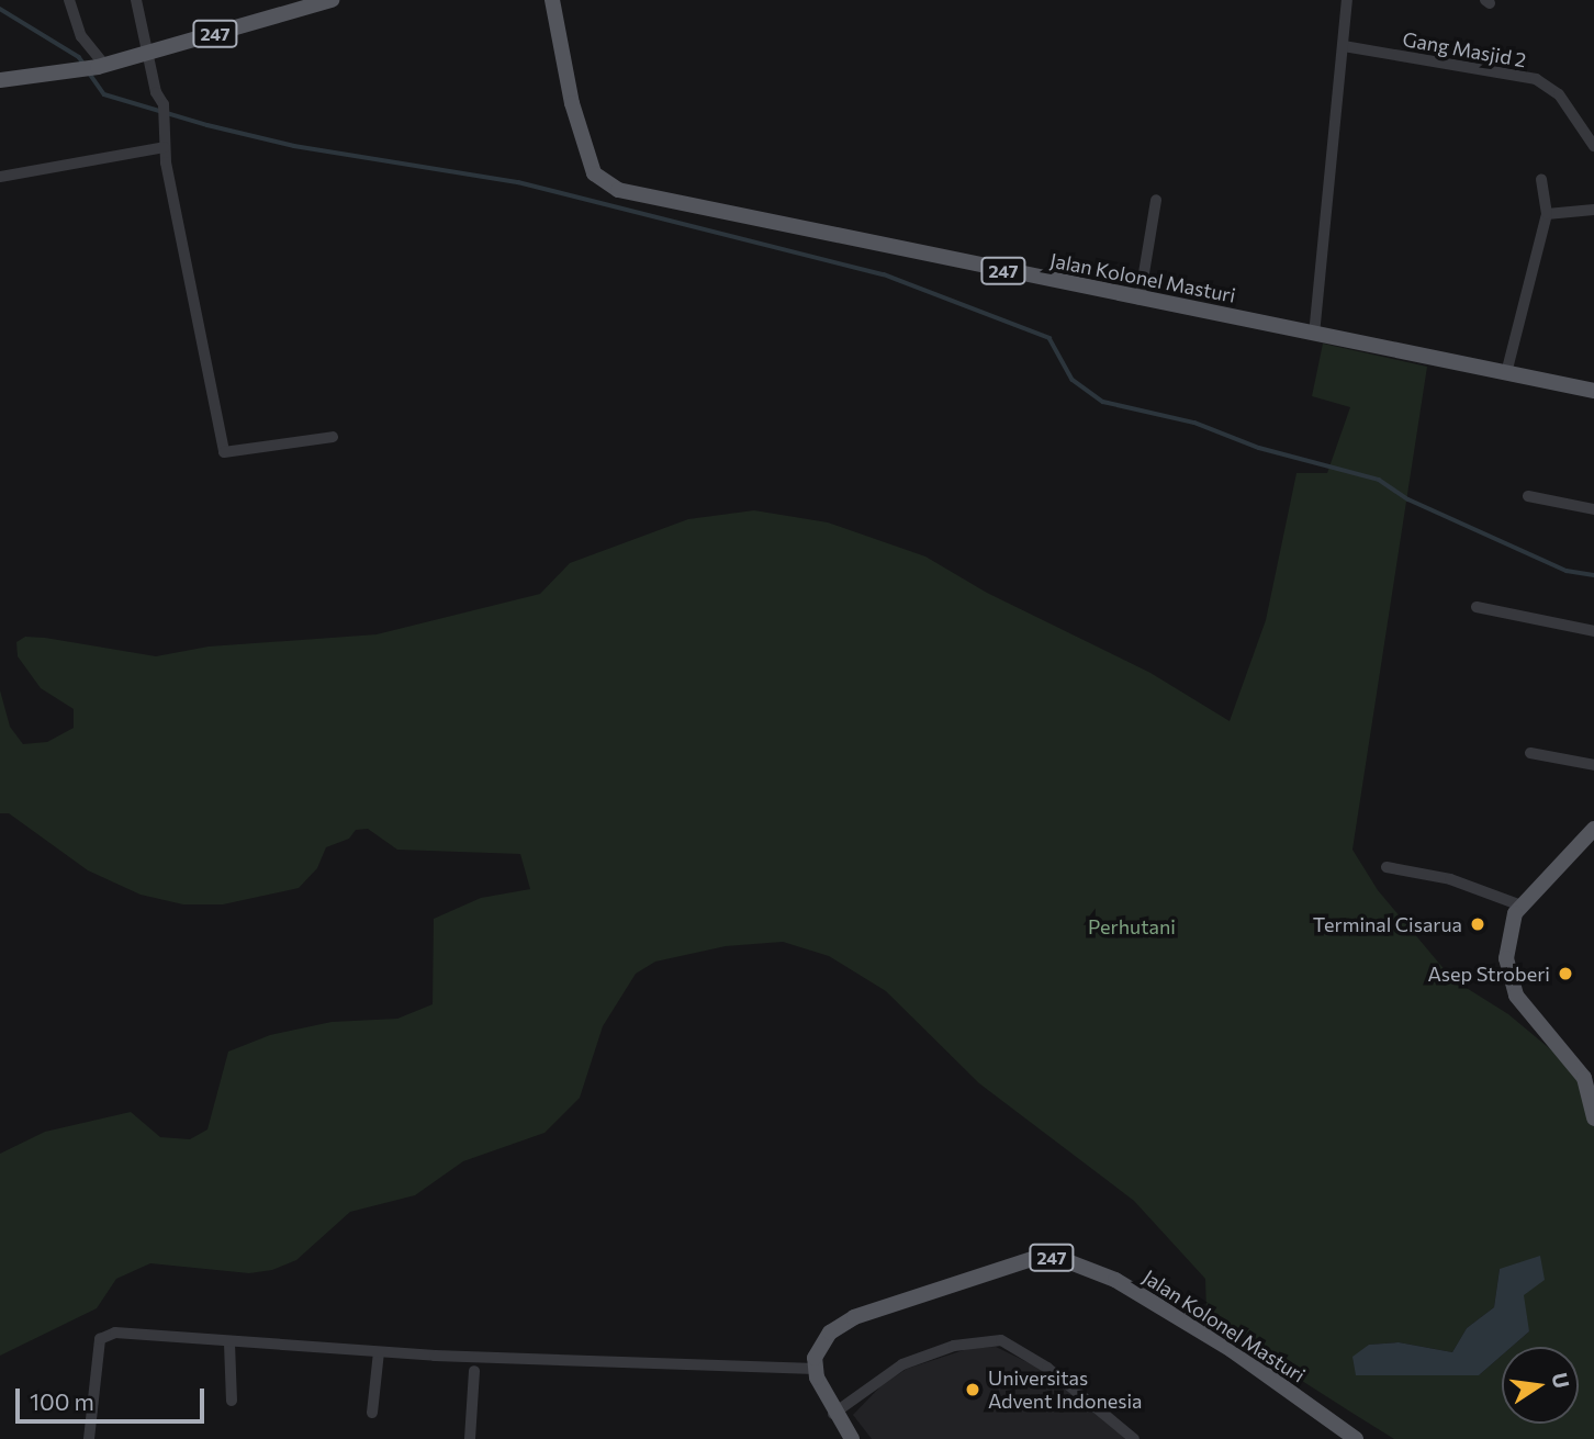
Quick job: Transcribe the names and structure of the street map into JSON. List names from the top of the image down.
{
  "streets": {
    "main road": ["247", "Jalan Kolonel Masturi"],
    "street": ["Gang Masjid 2"]
  },
  "parks": ["Perhutani"],
  "places": ["Terminal Cisarua", "Asep Stroberi", "Universitas Advent Indonesia"],
  "scale_bar": "100 m",
  "north": "right"
}
